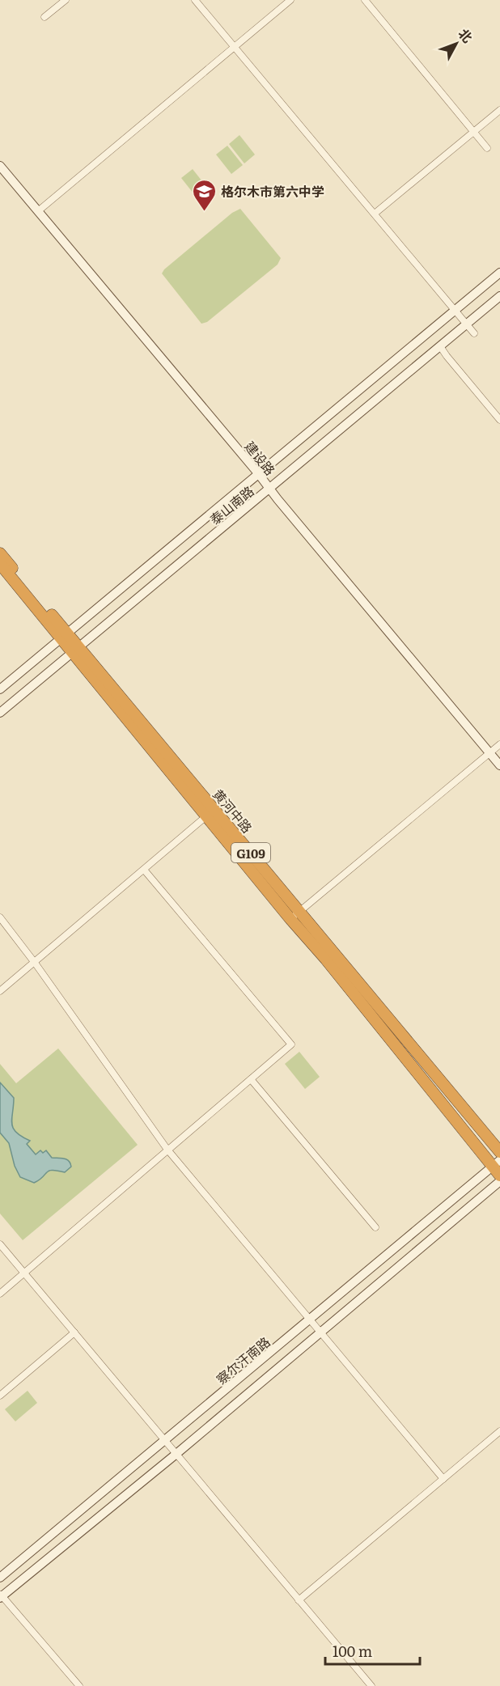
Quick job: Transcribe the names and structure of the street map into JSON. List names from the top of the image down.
{
  "streets": {
    "highway": ["黄河中路", "G109"],
    "street": ["建设路", "泰山南路", "察尔汗南路"]
  },
  "crossings": [
    ["建设路", "泰山南路"],
    ["泰山南路", "黄河中路"],
    ["黄河中路", "G109"],
    ["黄河中路", "察尔汗南路"],
    ["G109", "察尔汗南路"]
  ],
  "places": {
    "school or university": ["格尔木市第六中学"]
  },
  "scale_bar": "100 m",
  "north": "top right"
}
